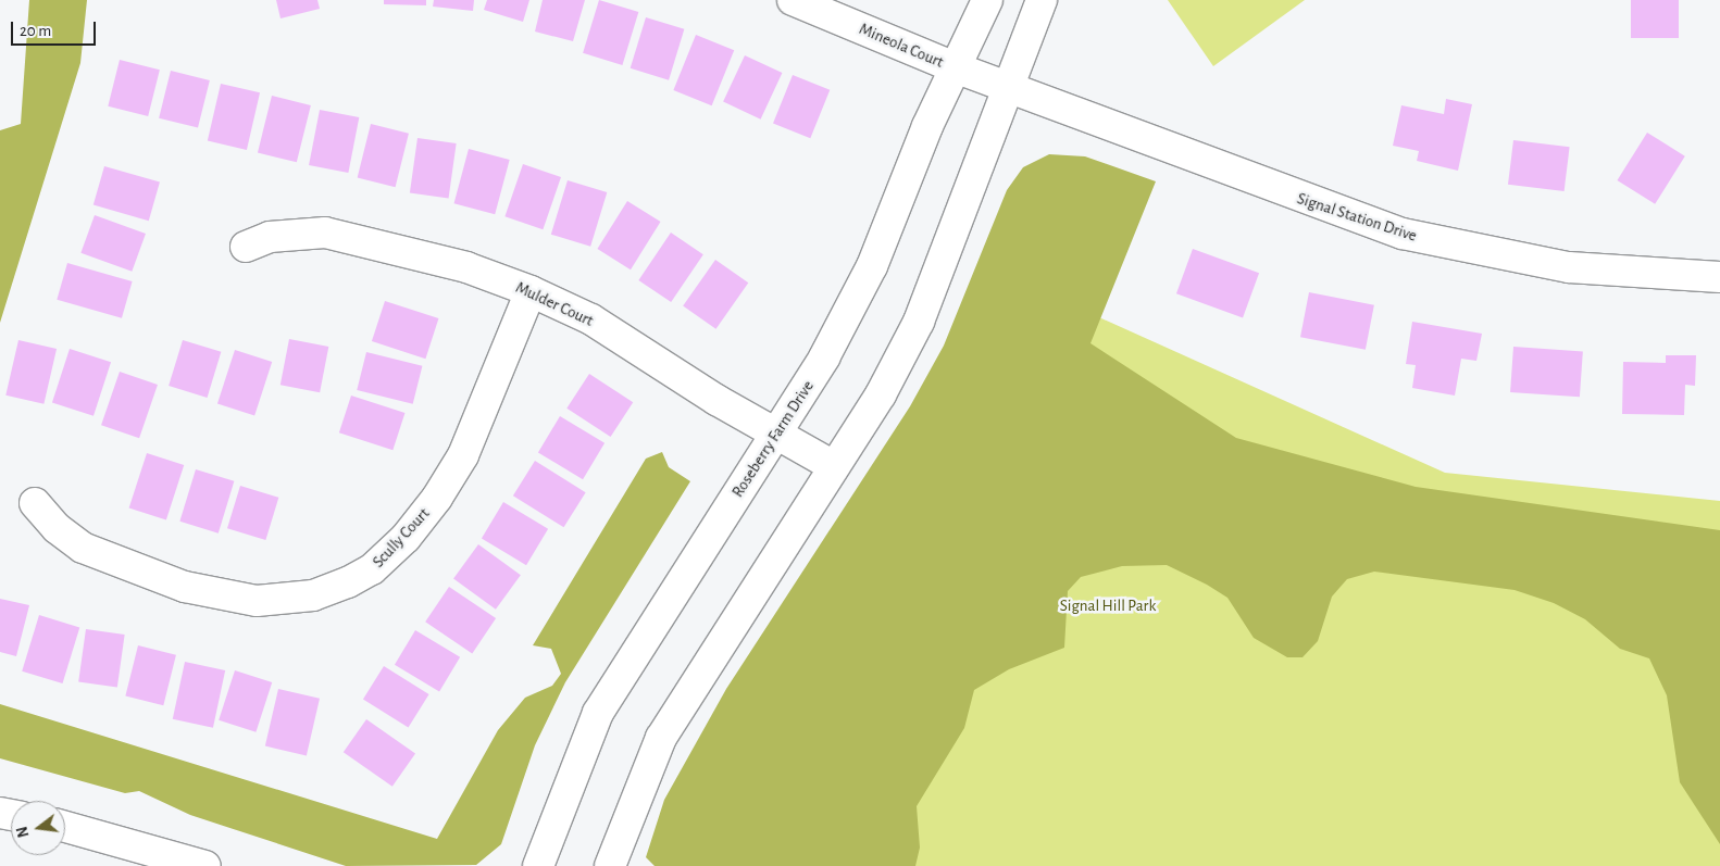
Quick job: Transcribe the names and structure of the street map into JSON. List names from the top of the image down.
{
  "streets": {
    "street": [
      "Mineola Court",
      "Signal Station Drive",
      "Mulder Court",
      "Roseberry Farm Drive",
      "Scully Court"
    ]
  },
  "crossings": [
    ["Mineola Court", "Signal Station Drive"],
    ["Mineola Court", "Roseberry Farm Drive"],
    ["Mulder Court", "Roseberry Farm Drive"],
    ["Mulder Court", "Scully Court"]
  ],
  "parks": ["Signal Hill Park"],
  "scale_bar": "20 m",
  "north": "left"
}
